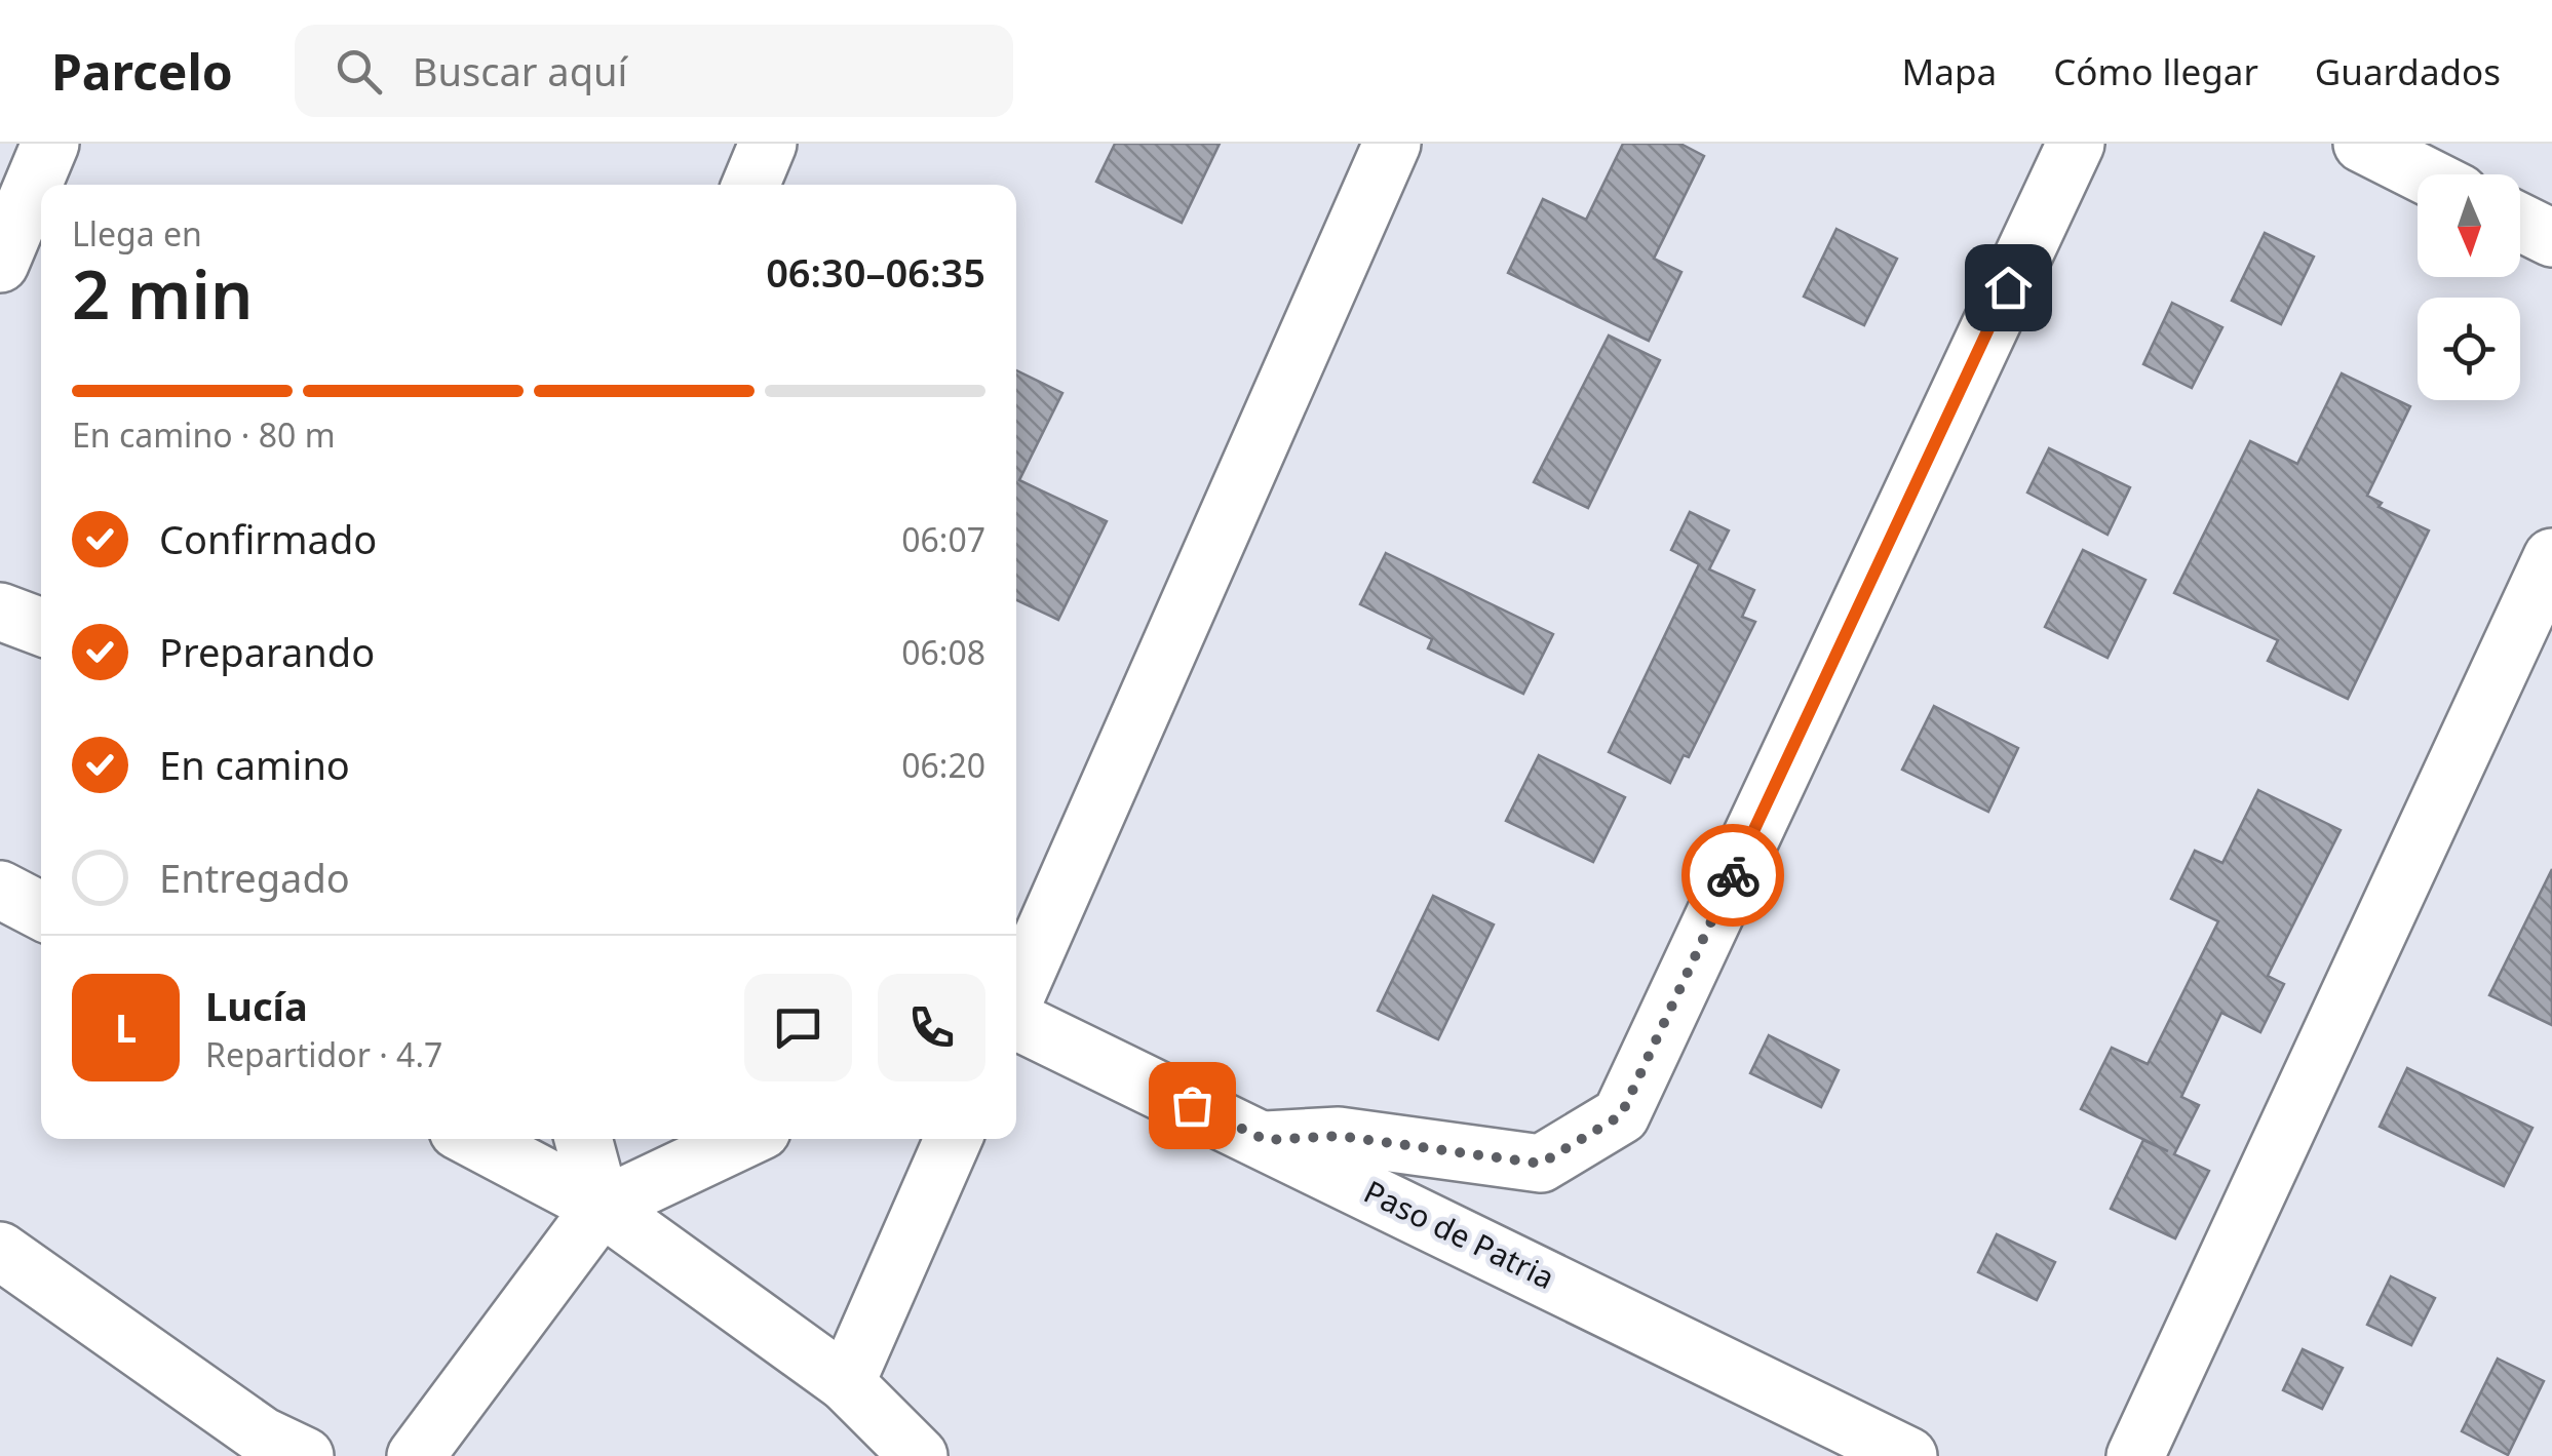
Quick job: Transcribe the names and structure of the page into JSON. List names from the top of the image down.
{
  "streets": {
    "street": ["Paso de Patria"]
  },
  "north": "bottom",
  "page": {
    "header": "Parcelo",
    "search": "Buscar aquí",
    "nav": ["Mapa", "Cómo llegar", "Guardados"],
    "heading": ["2 min", "Llega en", "06:30–06:35"],
    "panel": ["Lucía", "Repartidor · 4.7"],
    "bar": "En camino · 80 m",
    "list": [
      ["Confirmado", "06:07"],
      ["Preparando", "06:08"],
      ["En camino", "06:20"],
      "Entregado"
    ],
    "round": "L"
  }
}
